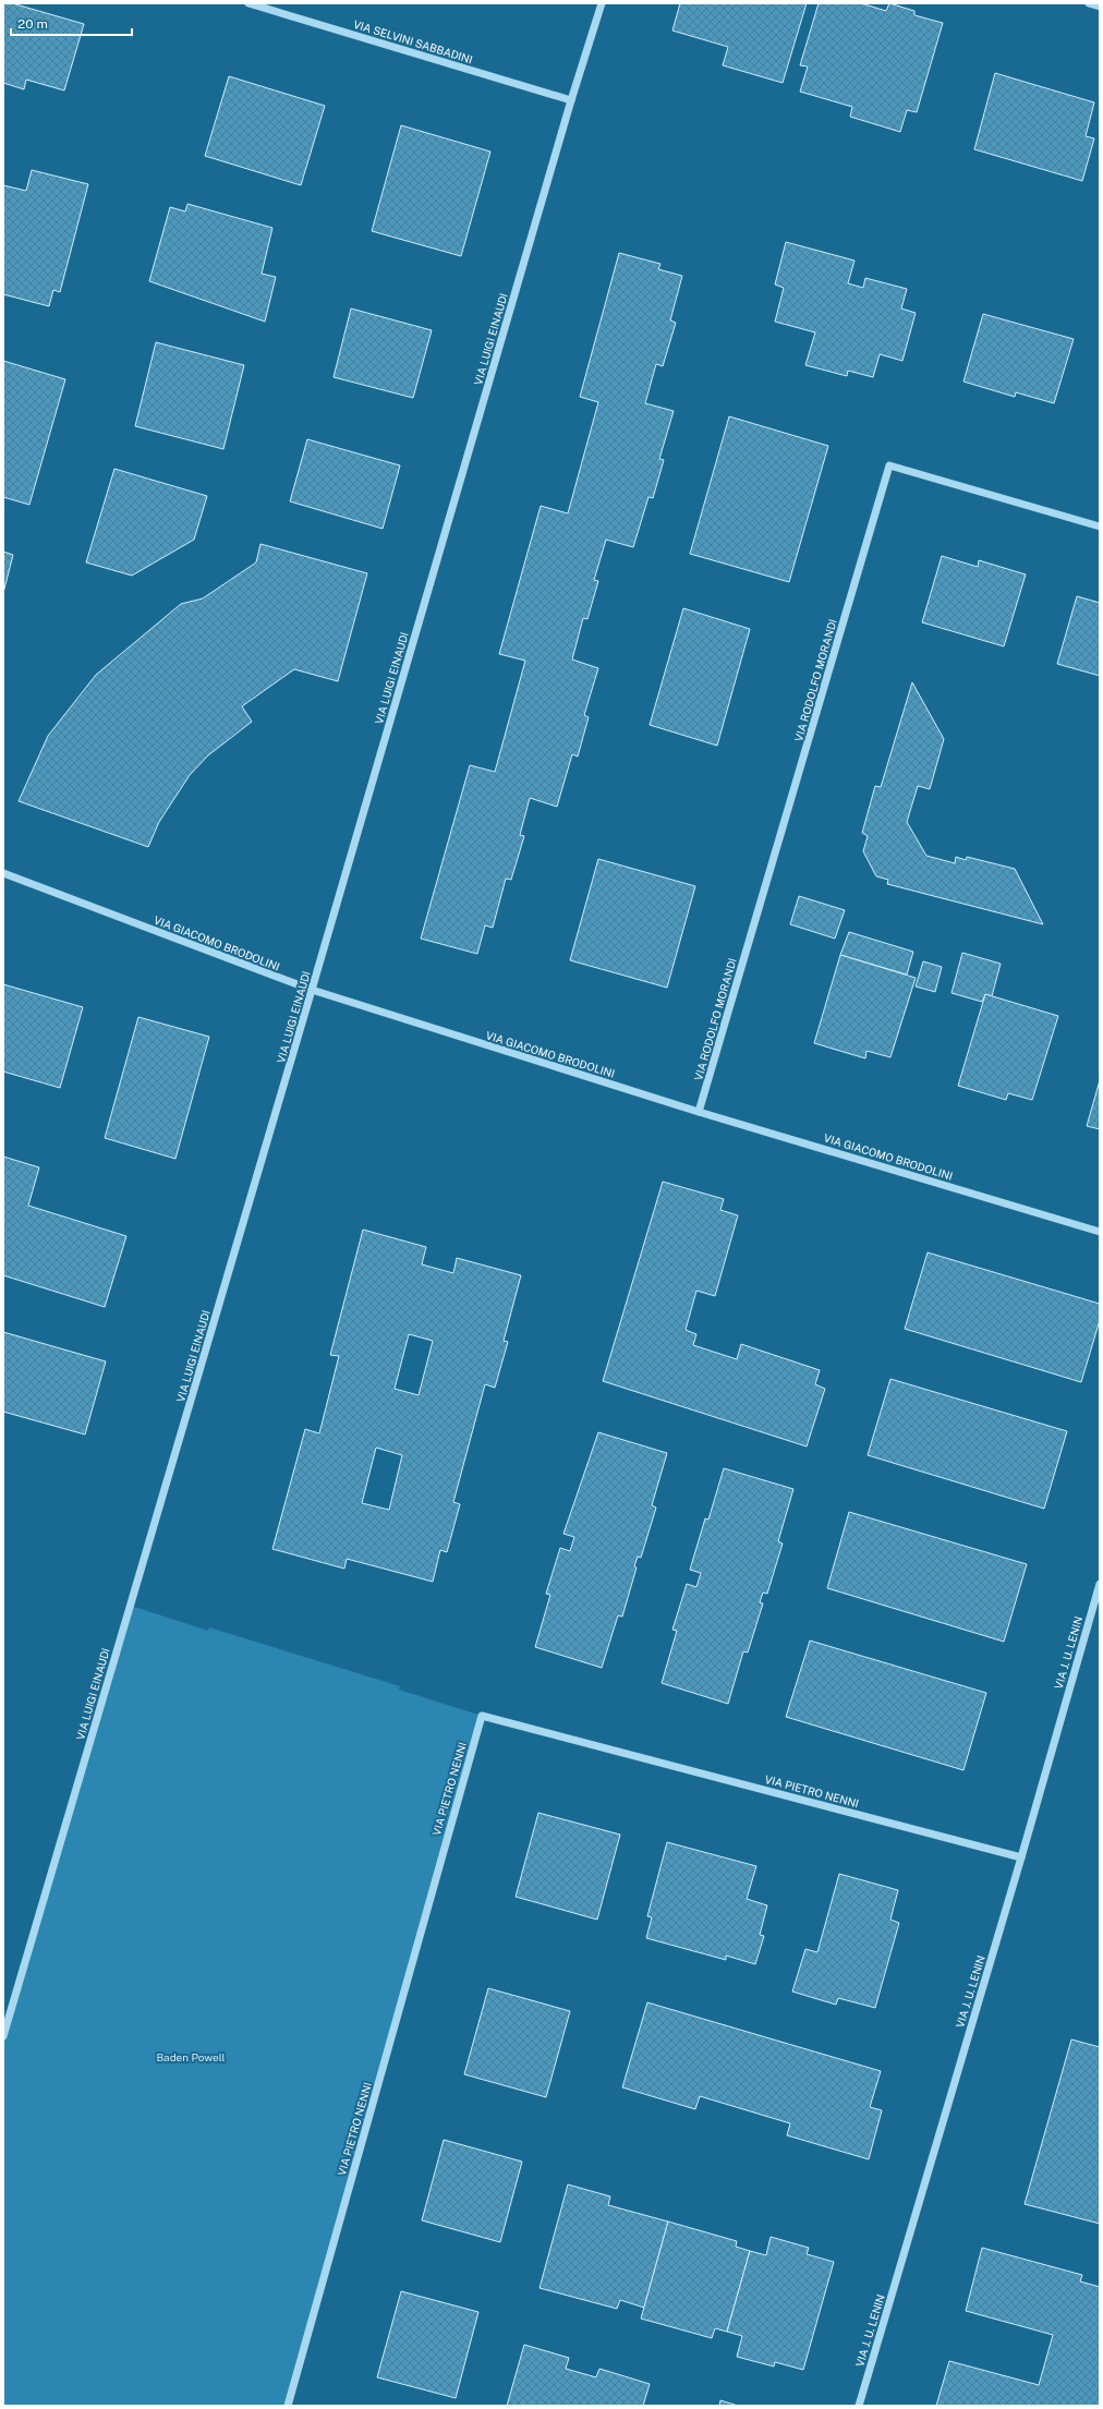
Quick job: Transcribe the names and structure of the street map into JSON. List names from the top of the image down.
{
  "streets": {
    "street": [
      "VIA SELVINI SABBADINI",
      "VIA LUIGI EINAUDI",
      "VIA RODOLFO MORANDI",
      "VIA GIACOMO BRODOLINI",
      "VIA J. U. LENIN",
      "VIA PIETRO NENNI"
    ]
  },
  "crossings": [
    ["VIA SELVINI SABBADINI", "VIA LUIGI EINAUDI"],
    ["VIA LUIGI EINAUDI", "VIA GIACOMO BRODOLINI"],
    ["VIA RODOLFO MORANDI", "VIA GIACOMO BRODOLINI"],
    ["VIA J. U. LENIN", "VIA PIETRO NENNI"]
  ],
  "parks": ["Baden Powell"],
  "scale_bar": "20 m"
}
